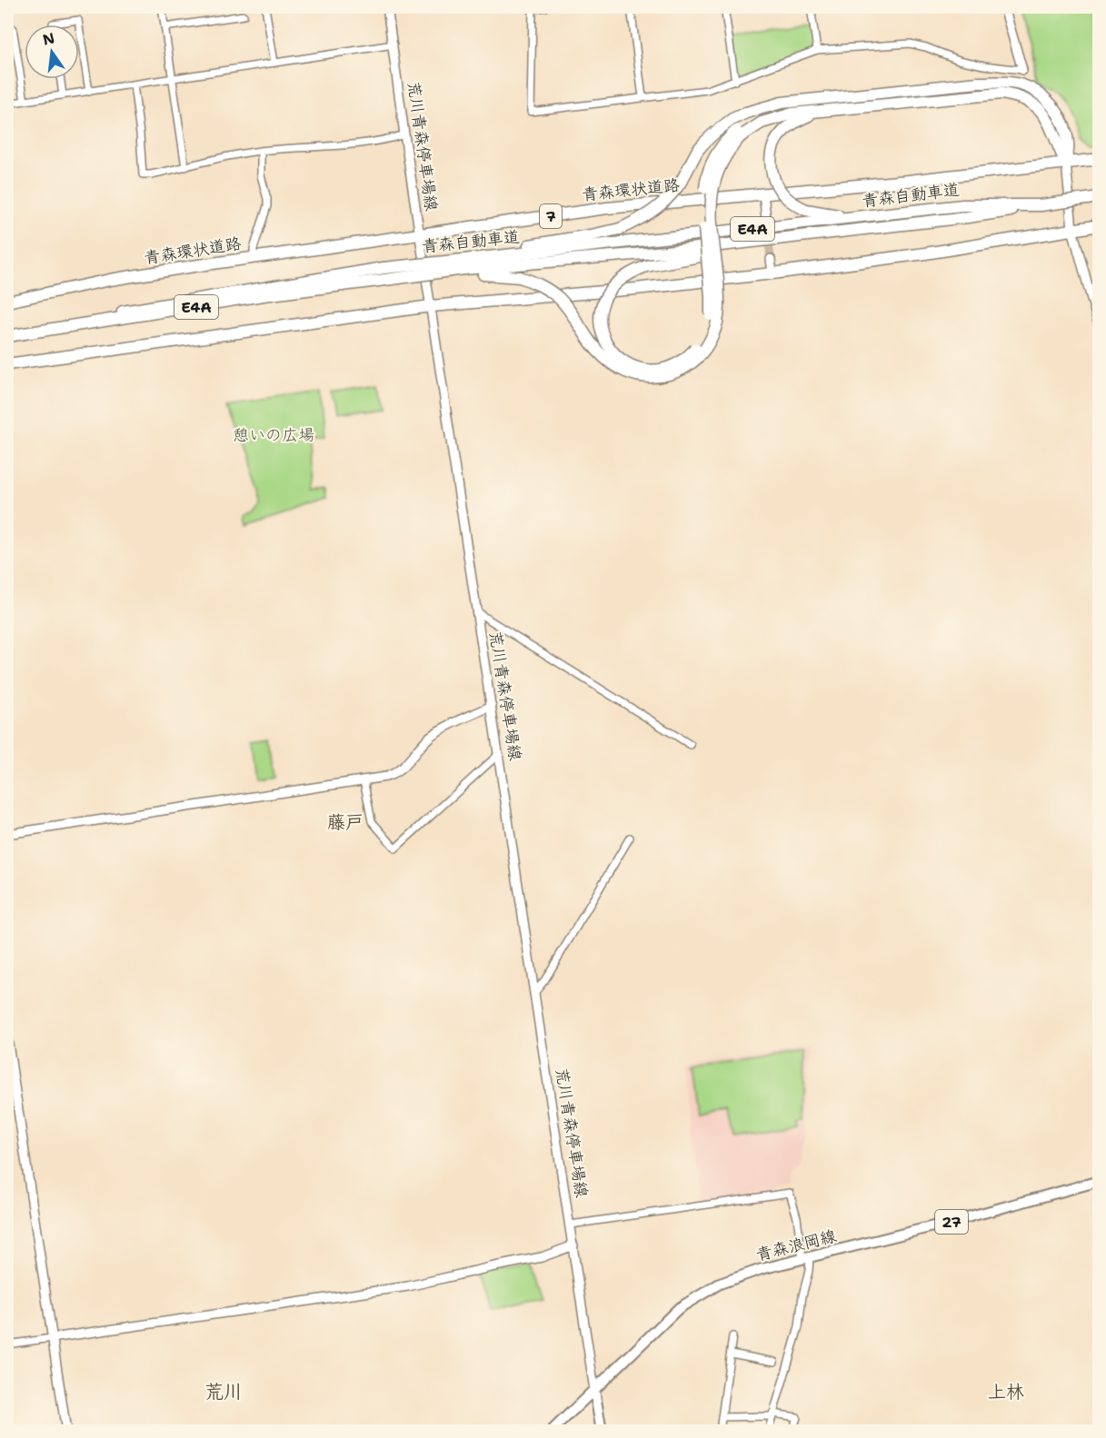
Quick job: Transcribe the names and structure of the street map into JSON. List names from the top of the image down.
{
  "streets": {
    "highway": [
      "青森環状道路",
      "青森自動車道",
      "7",
      "E4A"
    ],
    "main road": ["27", "青森浪岡線"],
    "street": ["荒川青森停車場線"]
  },
  "crossings": [
    ["荒川青森停車場線", "青森環状道路"],
    ["荒川青森停車場線", "青森浪岡線"]
  ],
  "districts": ["藤戸", "荒川", "上林"],
  "parks": ["憩いの広場"],
  "north": "top"
}
